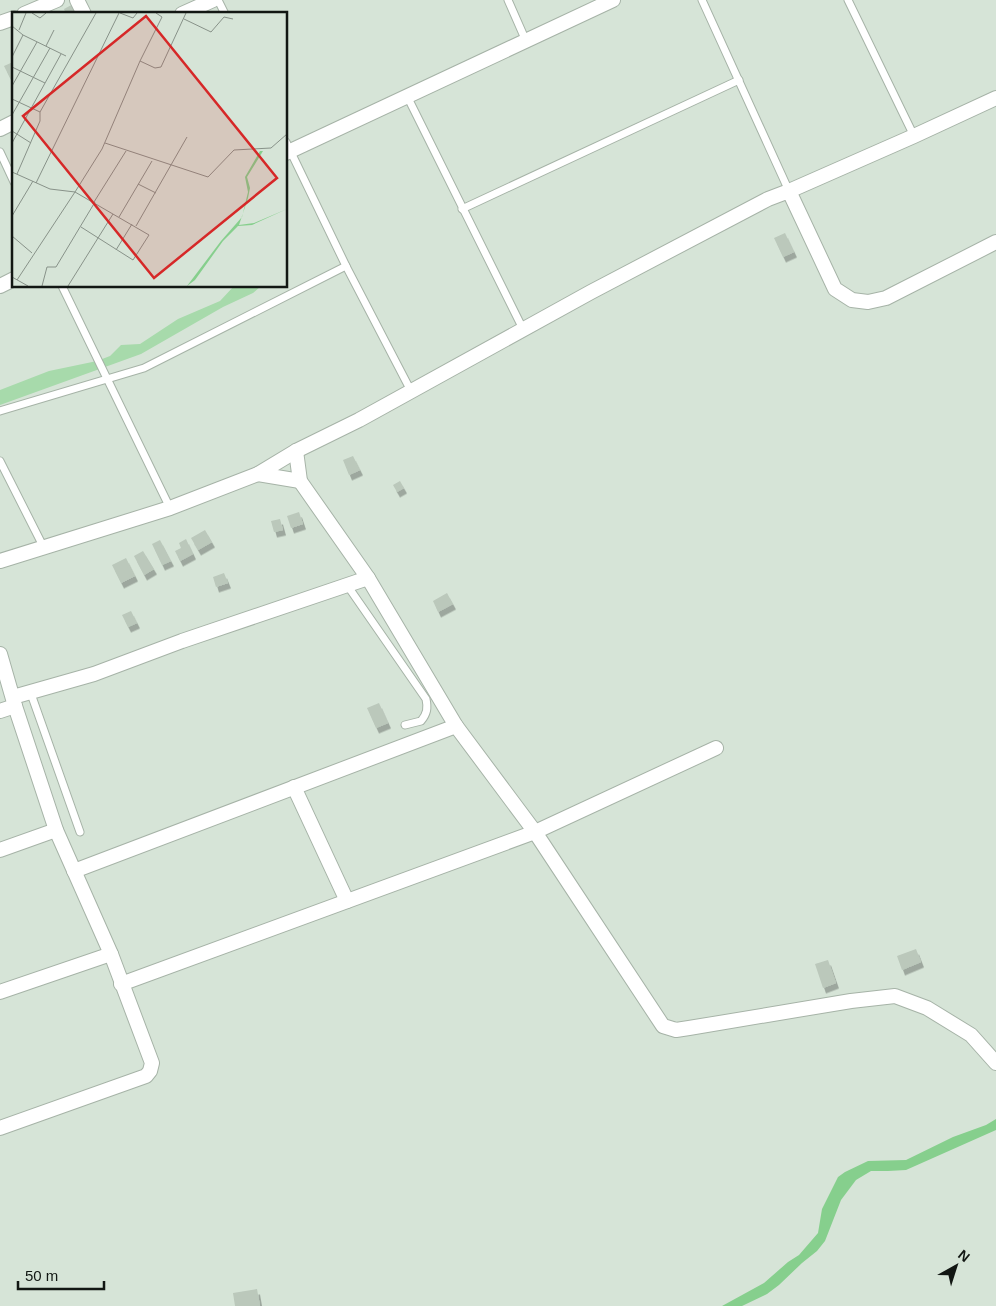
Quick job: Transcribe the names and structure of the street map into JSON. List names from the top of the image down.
{
  "scale_bar": "50 m",
  "north": "top right"
}
